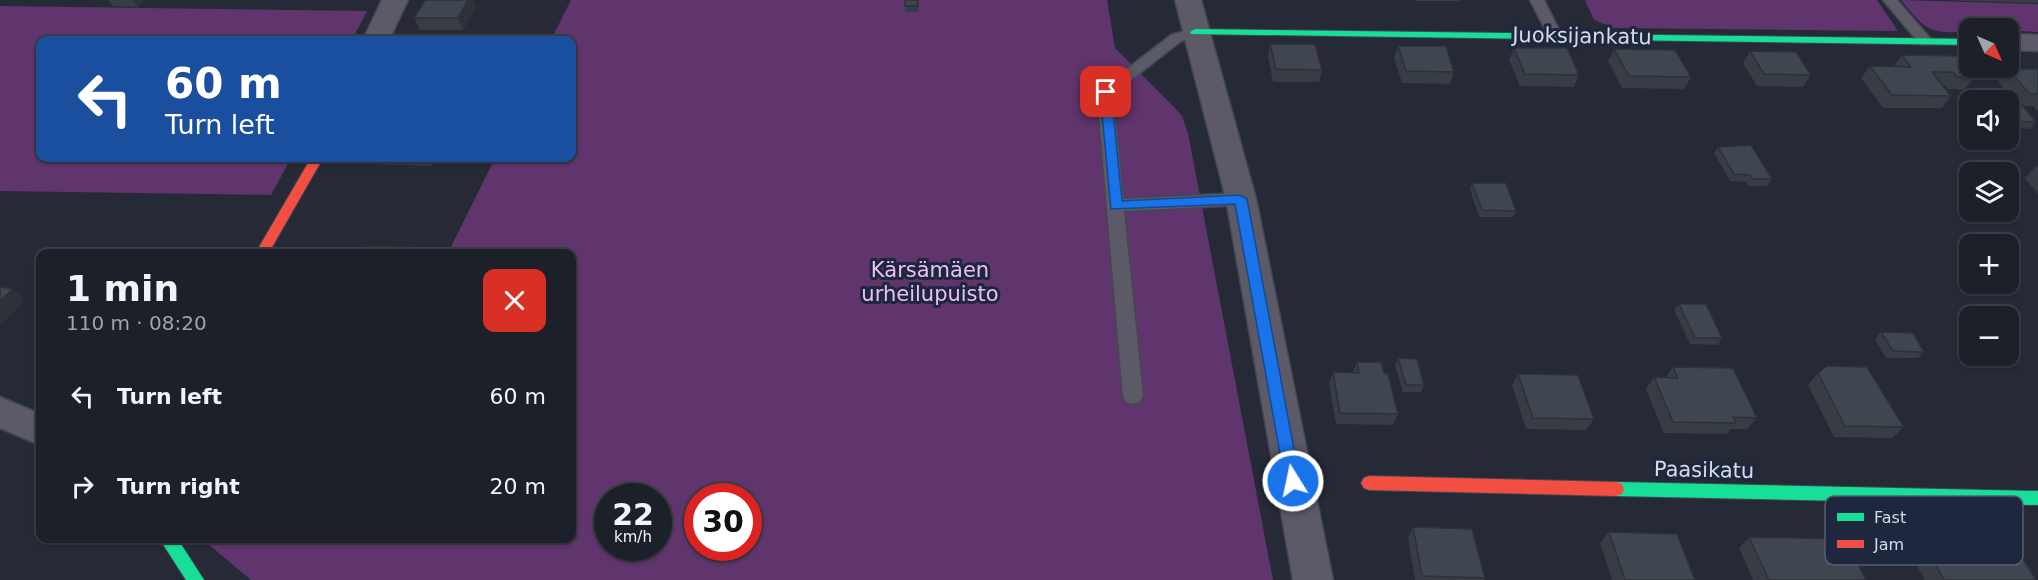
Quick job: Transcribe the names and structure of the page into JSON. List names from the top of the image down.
{
  "streets": {
    "street": ["Juoksijankatu", "Paasikatu"]
  },
  "parks": ["Kärsämäen urheilupuisto"],
  "legend": ["Fast", "Jam"],
  "north": "bottom right",
  "page": {
    "map_buttons": ["+", "−"],
    "turn": ["60 m", "Turn left"],
    "heading": ["1 min", "110 m · 08:20"],
    "list": [
      {
        "name": "Turn left",
        "value": "60 m"
      },
      {
        "name": "Turn right",
        "value": "20 m"
      }
    ],
    "speed": "22 km/h",
    "limit": "30"
  }
}
